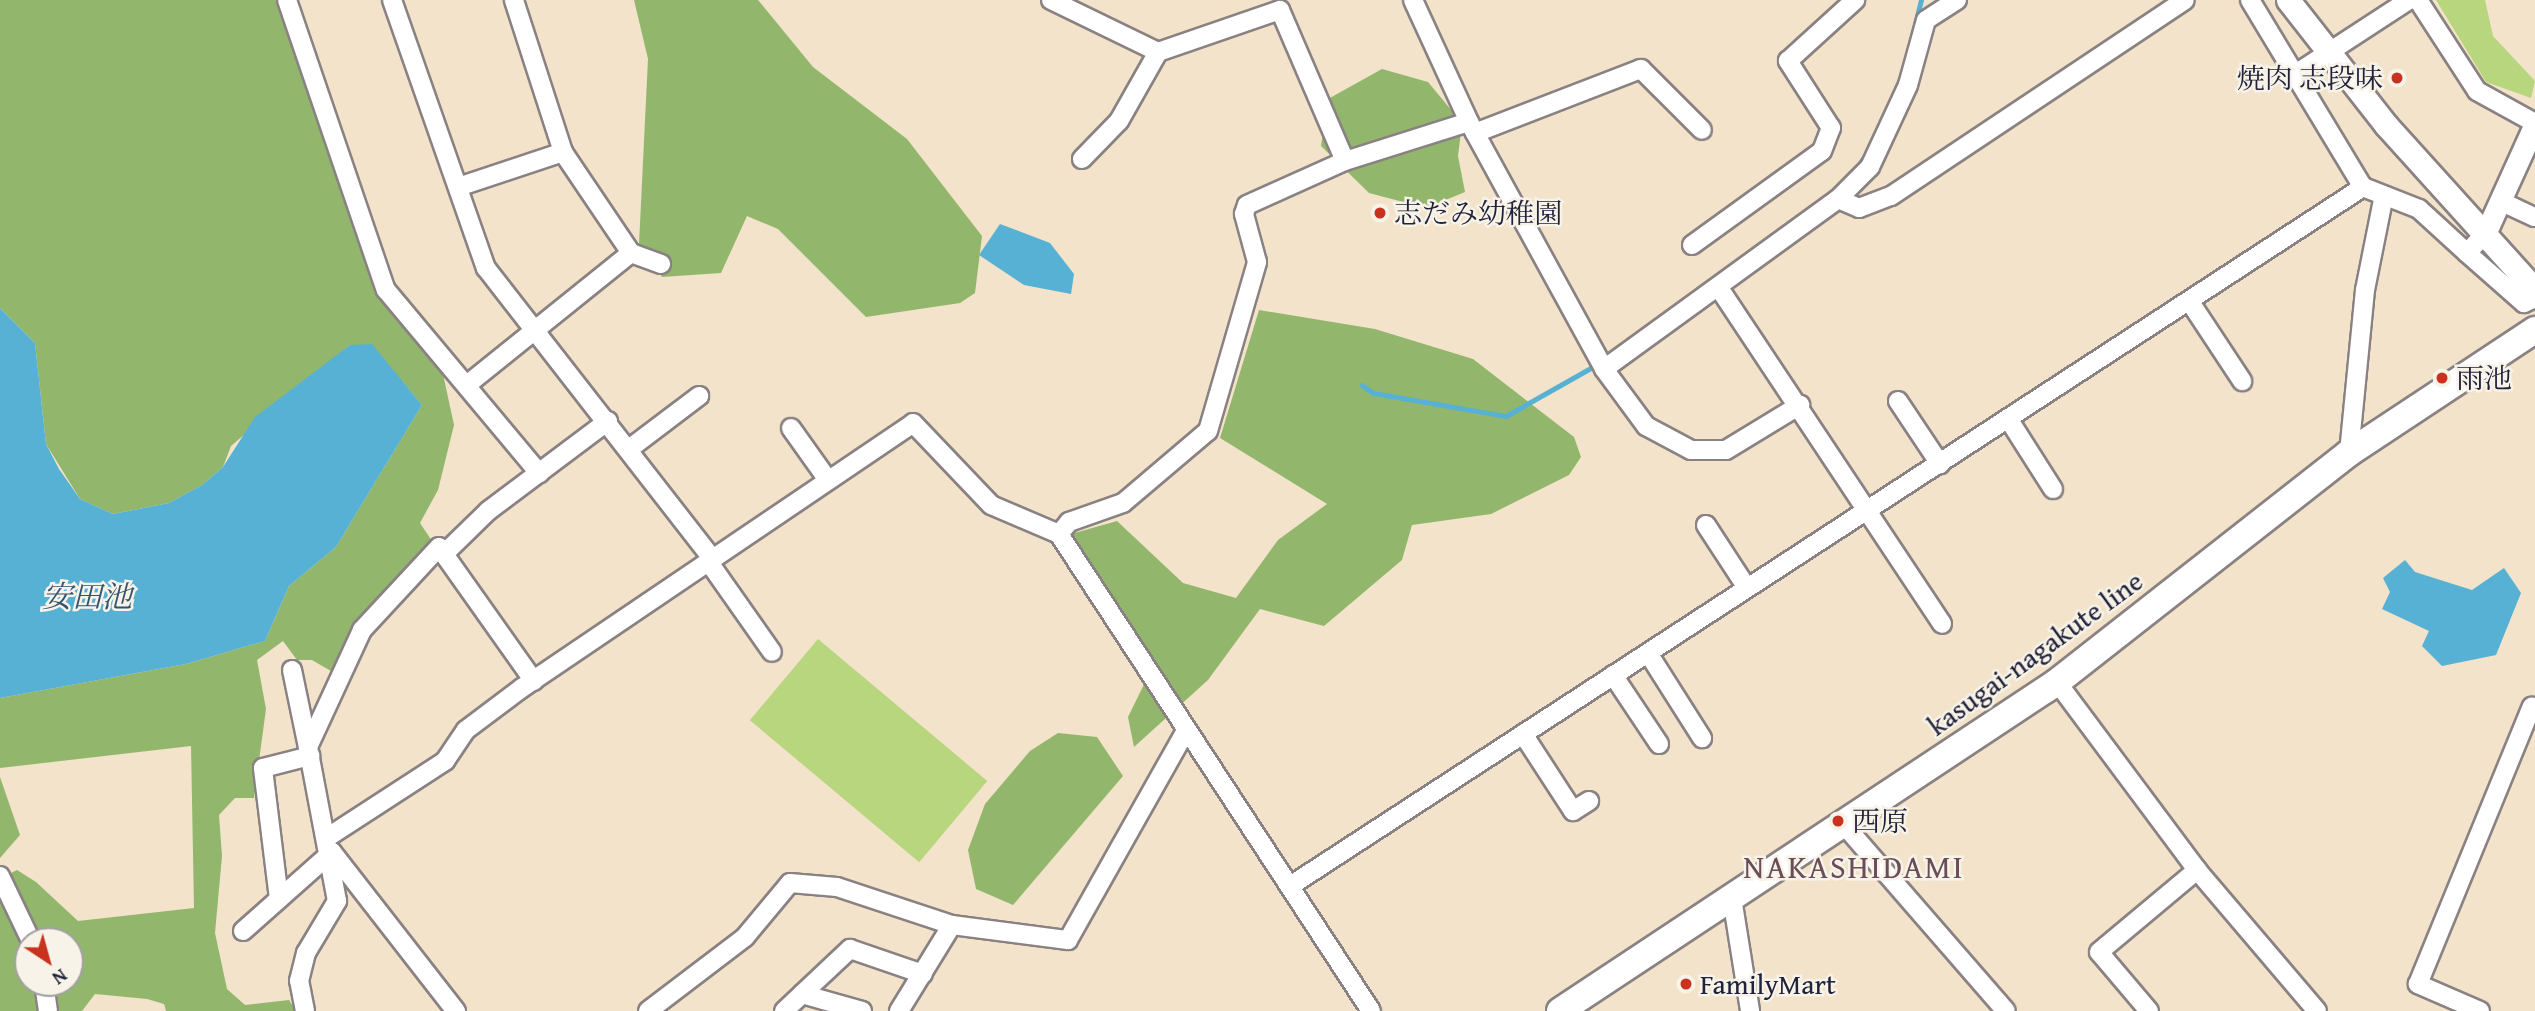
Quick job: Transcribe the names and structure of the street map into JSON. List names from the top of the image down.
{
  "streets": {
    "main road": ["kasugai-nagakute line"]
  },
  "districts": ["NAKASHIDAMI"],
  "water": ["安田池"],
  "places": [
    "焼肉 志段味",
    "志だみ幼稚園",
    "雨池",
    "西原",
    "FamilyMart"
  ],
  "north": "bottom right"
}
